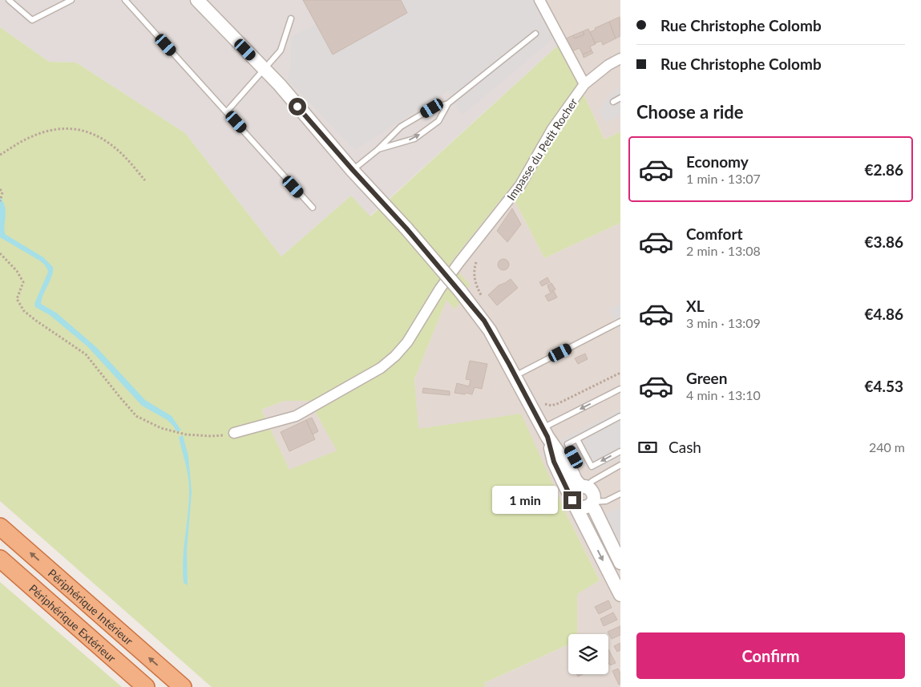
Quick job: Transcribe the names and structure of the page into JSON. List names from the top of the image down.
{
  "streets": {
    "highway": ["Périphérique Intérieur", "Périphérique Extérieur"],
    "street": ["Impasse du Petit Rocher"]
  },
  "one_way": ["Périphérique Intérieur"],
  "page": {
    "banner": ["Rue Christophe Colomb", "Rue Christophe Colomb"],
    "heading": "Choose a ride",
    "list": [
      {
        "name": "Economy",
        "note": "1 min · 13:07",
        "value": "€2.86"
      },
      {
        "name": "Comfort",
        "note": "2 min · 13:08",
        "value": "€3.86"
      },
      {
        "name": "XL",
        "note": "3 min · 13:09",
        "value": "€4.86"
      },
      {
        "name": "Green",
        "note": "4 min · 13:10",
        "value": "€4.53"
      }
    ],
    "pay": ["Cash", "240 m"],
    "bubble": "1 min",
    "buttons": "Confirm"
  }
}
